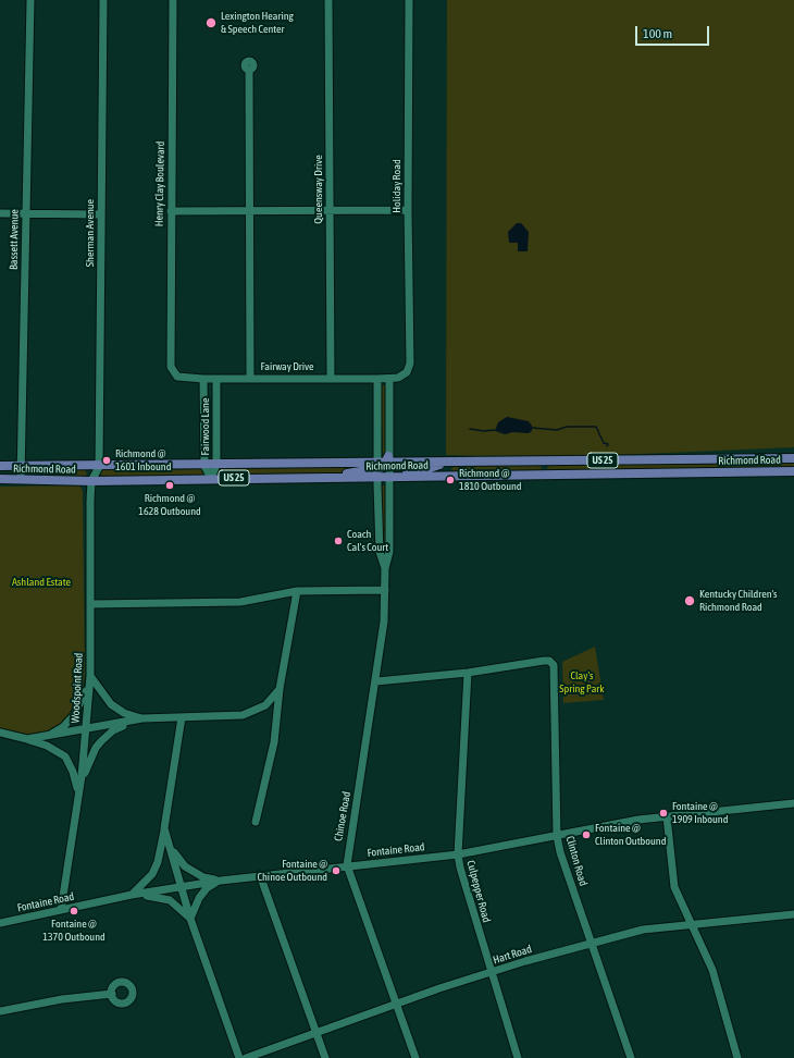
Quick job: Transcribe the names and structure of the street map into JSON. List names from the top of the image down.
{
  "streets": {
    "main road": ["US 25", "Richmond Road"],
    "street": [
      "Henry Clay Boulevard",
      "Holiday Road",
      "Queensway Drive",
      "Sherman Avenue",
      "Bassett Avenue",
      "Fairway Drive",
      "Fairwood Lane",
      "Woodspoint Road",
      "Chinoe Road",
      "Fontaine Road",
      "Clinton Road",
      "Culpepper Road",
      "Hart Road"
    ]
  },
  "crossings": [
    ["Henry Clay Boulevard", "Fairway Drive"],
    ["Holiday Road", "Fairway Drive"],
    ["Queensway Drive", "Fairway Drive"],
    ["Sherman Avenue", "Richmond Road"],
    ["Sherman Avenue", "Woodspoint Road"],
    ["Bassett Avenue", "Richmond Road"],
    ["Fairway Drive", "Fairwood Lane"],
    ["Fairwood Lane", "Richmond Road"],
    ["Richmond Road", "Woodspoint Road"],
    ["Richmond Road", "Chinoe Road"],
    ["Woodspoint Road", "Fontaine Road"],
    ["Chinoe Road", "Fontaine Road"],
    ["Chinoe Road", "Hart Road"],
    ["Fontaine Road", "Clinton Road"],
    ["Fontaine Road", "Culpepper Road"],
    ["Clinton Road", "Culpepper Road"],
    ["Clinton Road", "Hart Road"],
    ["Culpepper Road", "Hart Road"]
  ],
  "parks": ["Ashland Estate", "Clay's Spring Park"],
  "places": [
    "Lexington Hearing & Speech Center",
    "Richmond @ 1601 Inbound",
    "Richmond @ 1810 Outbound",
    "Richmond @ 1628 Outbound",
    "Coach Cal's Court",
    "Kentucky Children's Richmond Road",
    "Fontaine @ 1909 Inbound",
    "Fontaine @ Clinton Outbound",
    "Fontaine @ Chinoe Outbound",
    "Fontaine @ 1370 Outbound"
  ],
  "scale_bar": "100 m"
}
